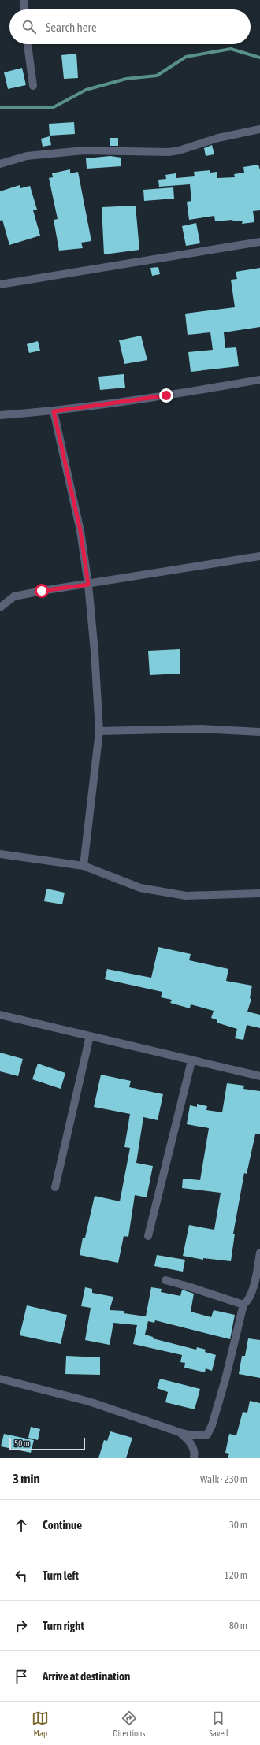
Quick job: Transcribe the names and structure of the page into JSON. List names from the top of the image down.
{
  "scale_bar": "50 m",
  "page": {
    "search": "Search here",
    "scale": "50 m",
    "heading": ["3 min", "Walk · 230 m"],
    "list": [
      ["Continue", "30 m"],
      ["Turn left", "120 m"],
      ["Turn right", "80 m"],
      "Arrive at destination"
    ],
    "nav": ["Map", "Directions", "Saved"]
  }
}
